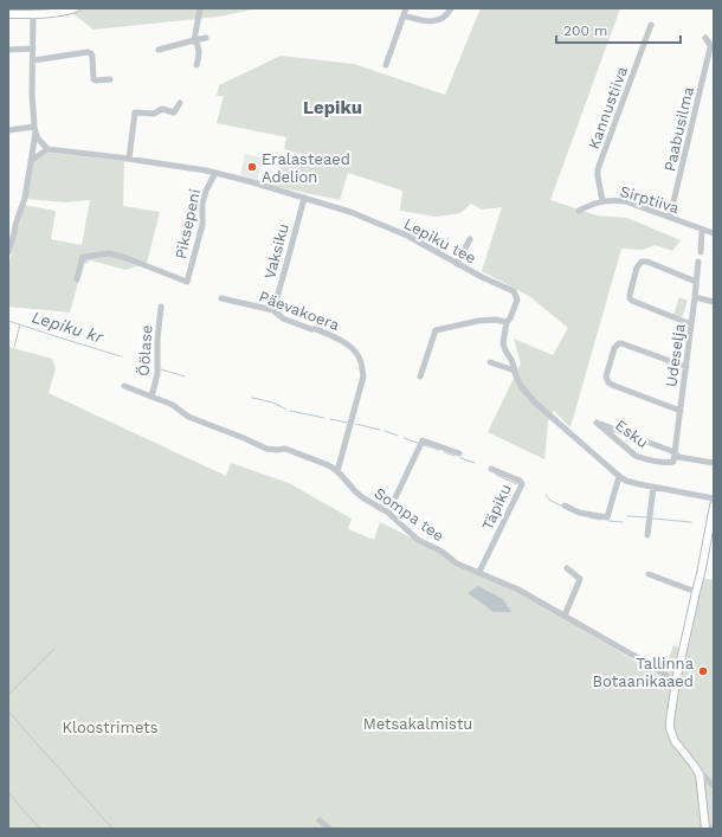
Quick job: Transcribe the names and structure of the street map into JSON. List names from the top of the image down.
{
  "streets": {
    "street": [
      "Kannustiiva",
      "Paabusilma",
      "Sirptiiva",
      "Piksepeni",
      "Lepiku tee",
      "Vaksiku",
      "Päevakoera",
      "Öölase",
      "Udeselja",
      "Esku",
      "Täpiku",
      "Sompa tee"
    ]
  },
  "crossings": [
    ["Kannustiiva", "Sirptiiva"],
    ["Paabusilma", "Sirptiiva"],
    ["Piksepeni", "Lepiku tee"],
    ["Lepiku tee", "Vaksiku"],
    ["Vaksiku", "Päevakoera"],
    ["Päevakoera", "Sompa tee"],
    ["Öölase", "Sompa tee"],
    ["Udeselja", "Esku"],
    ["Täpiku", "Sompa tee"]
  ],
  "districts": ["Lepiku"],
  "water": ["Lepiku kr"],
  "parks": ["Metsakalmistu", "Kloostrimets"],
  "places": ["Eralasteaed Adelion", "Tallinna Botaanikaaed"],
  "scale_bar": "200 m"
}
